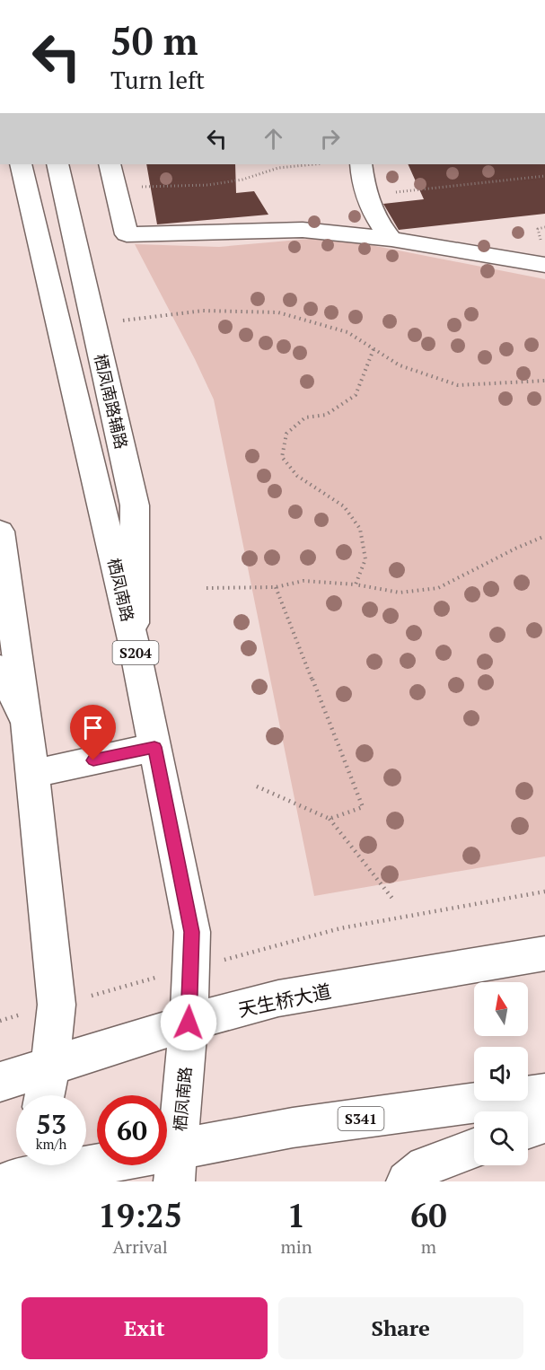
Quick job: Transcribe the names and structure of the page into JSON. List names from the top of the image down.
{
  "streets": {
    "main road": [
      "栖凤南路辅路",
      "栖凤南路",
      "S204",
      "天生桥大道",
      "S341"
    ]
  },
  "crossings": [
    ["栖凤南路辅路", "栖凤南路"],
    ["栖凤南路", "天生桥大道"],
    ["栖凤南路", "S341"]
  ],
  "north": "top",
  "page": {
    "turn": ["50 m", "Turn left"],
    "speed": "53 km/h",
    "limit": "60",
    "eta": [
      "19:25",
      "Arrival",
      "1",
      "min",
      "60",
      "m"
    ],
    "buttons": ["Exit", "Share"]
  }
}
